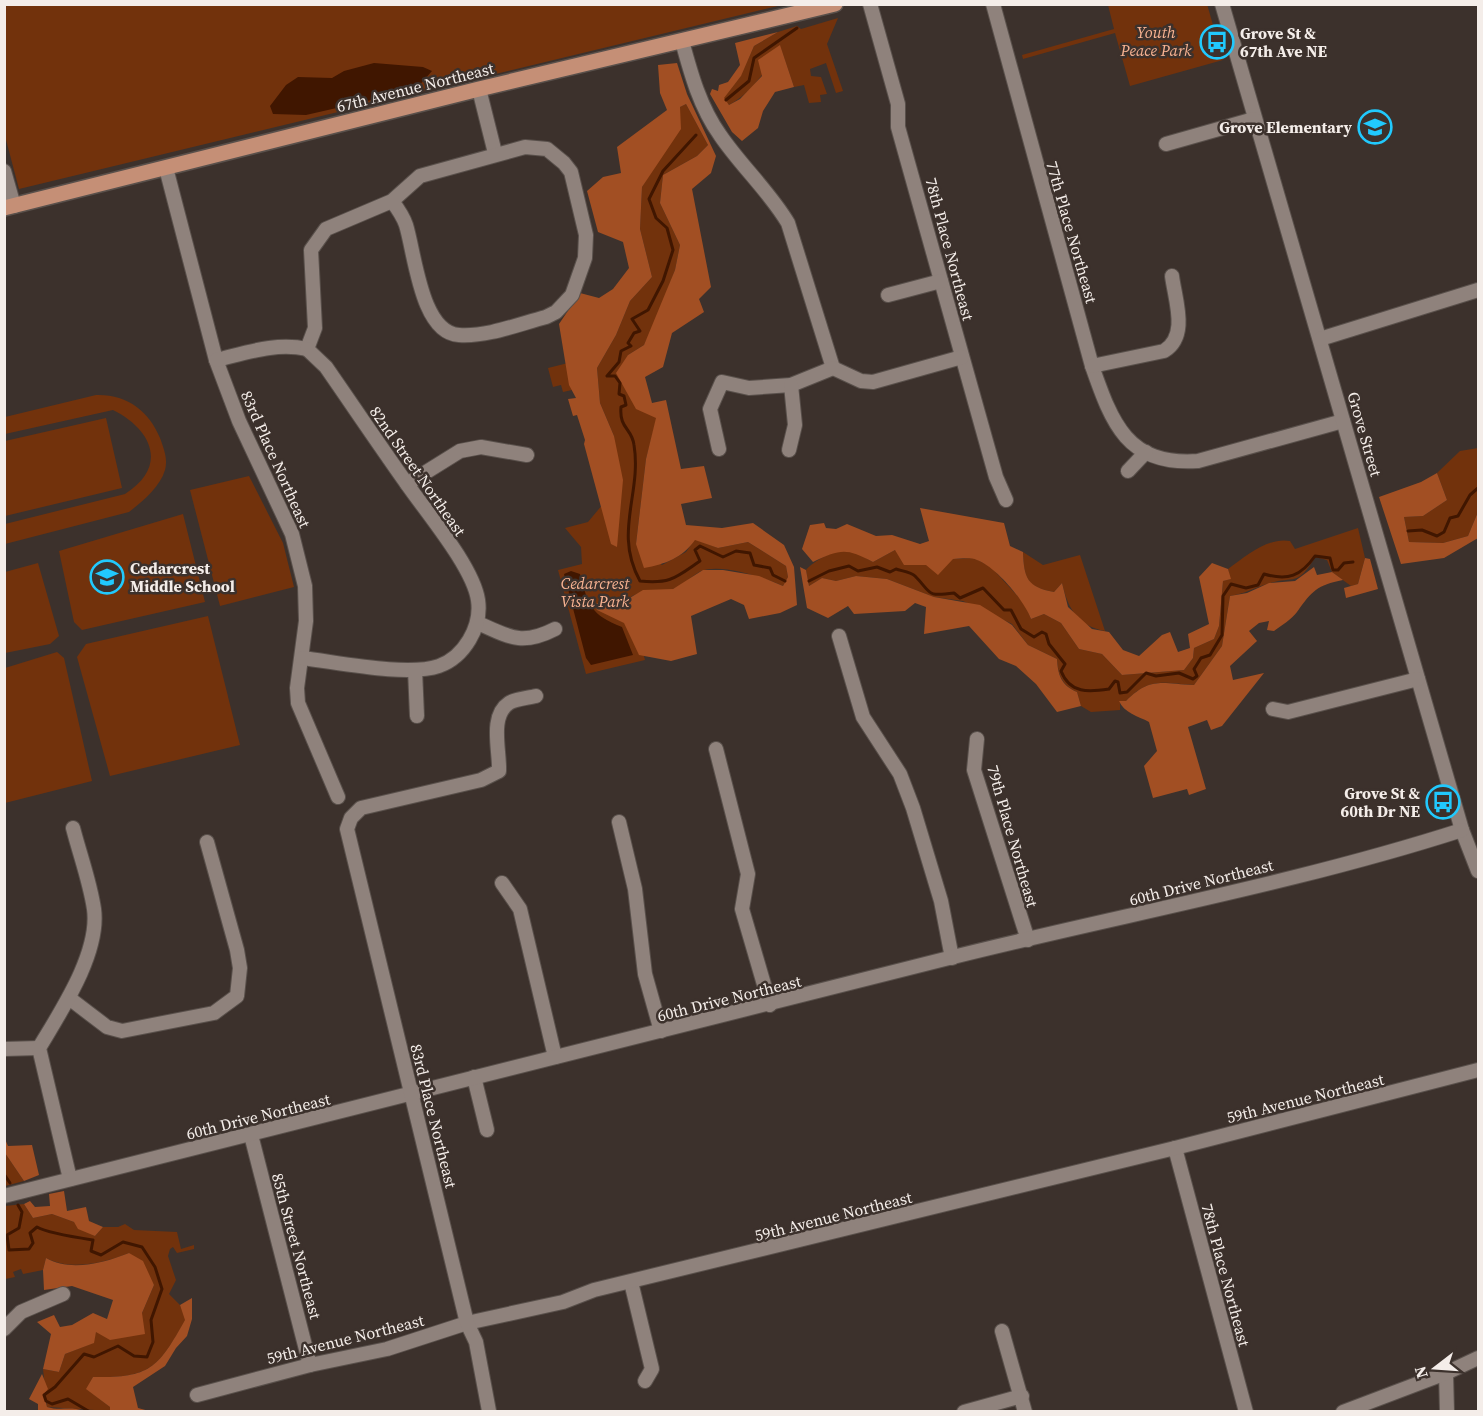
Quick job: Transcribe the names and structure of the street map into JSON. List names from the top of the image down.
{
  "streets": {
    "main road": ["67th Avenue Northeast"],
    "street": [
      "77th Place Northeast",
      "78th Place Northeast",
      "Grove Street",
      "83rd Place Northeast",
      "82nd Street Northeast",
      "79th Place Northeast",
      "60th Drive Northeast",
      "59th Avenue Northeast",
      "85th Street Northeast"
    ]
  },
  "crossings": [
    ["67th Avenue Northeast", "83rd Place Northeast"],
    ["77th Place Northeast", "Grove Street"],
    ["78th Place Northeast", "59th Avenue Northeast"],
    ["Grove Street", "60th Drive Northeast"],
    ["83rd Place Northeast", "60th Drive Northeast"],
    ["83rd Place Northeast", "59th Avenue Northeast"],
    ["79th Place Northeast", "60th Drive Northeast"],
    ["60th Drive Northeast", "85th Street Northeast"],
    ["59th Avenue Northeast", "85th Street Northeast"]
  ],
  "parks": ["Youth Peace Park", "Cedarcrest Vista Park"],
  "places": {
    "bus stop": ["Grove St & 67th Ave NE", "Grove St & 60th Dr NE"],
    "school or university": ["Grove Elementary", "Cedarcrest Middle School"]
  },
  "north": "left"
}
